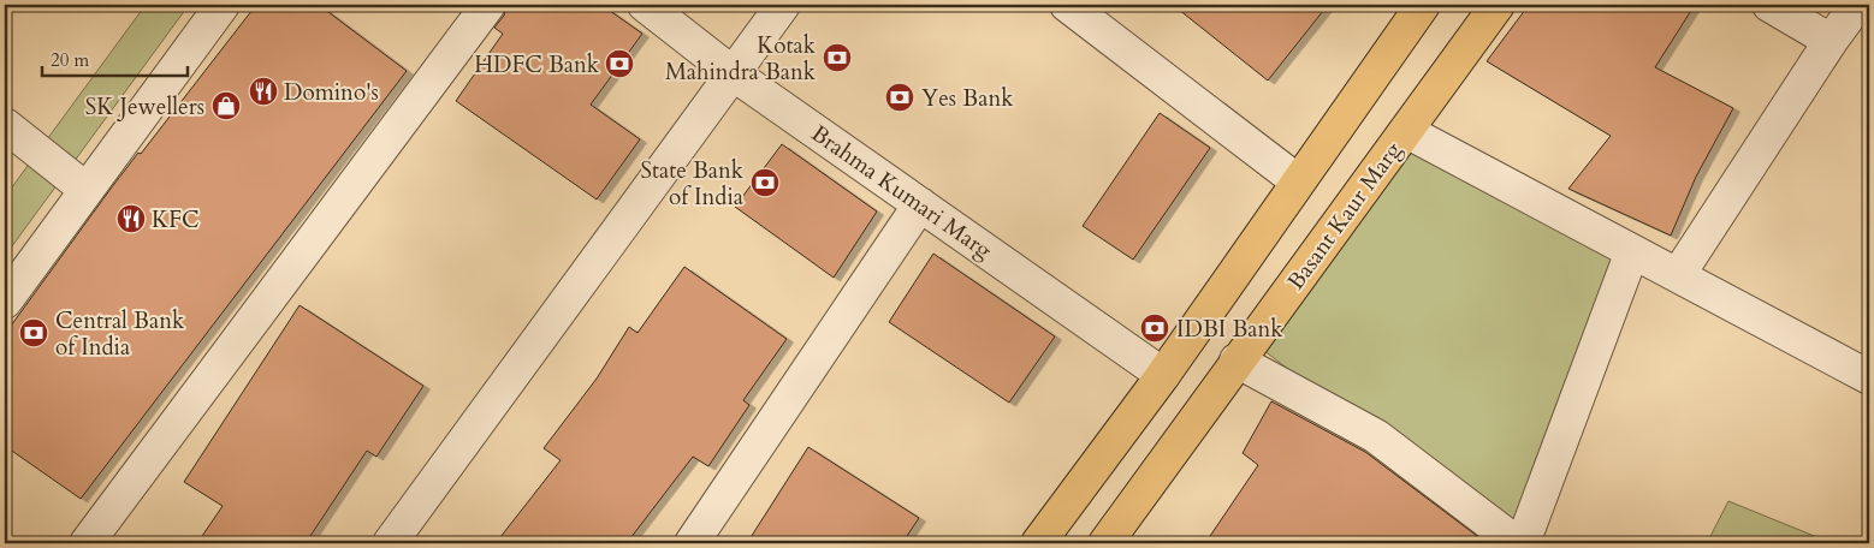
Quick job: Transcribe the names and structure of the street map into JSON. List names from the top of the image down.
{
  "streets": {
    "main road": ["Basant Kaur Marg"],
    "street": ["Brahma Kumari Marg"]
  },
  "places": {
    "bank": [
      "Kotak Mahindra Bank",
      "HDFC Bank",
      "Yes Bank",
      "State Bank of India",
      "IDBI Bank",
      "Central Bank of India"
    ],
    "restaurant": ["Domino's", "KFC"],
    "shop": ["SK Jewellers"]
  },
  "scale_bar": "20 m"
}
